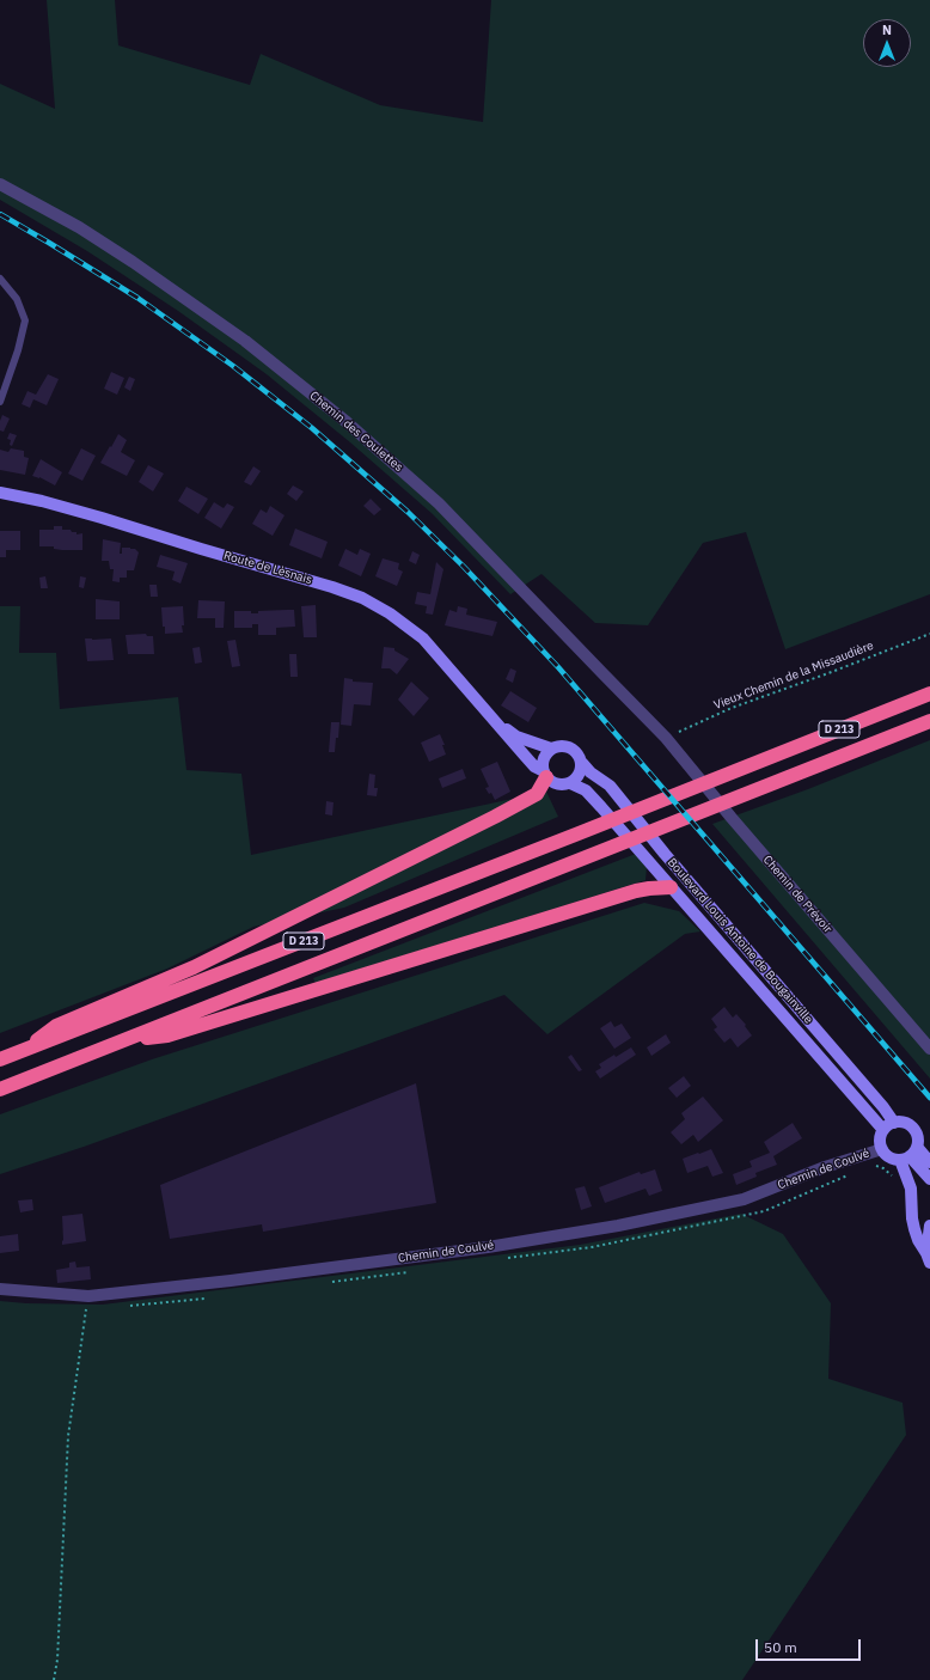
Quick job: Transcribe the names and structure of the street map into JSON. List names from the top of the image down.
{
  "streets": {
    "highway": ["D 213"],
    "main road": ["Route de Lèsnais", "Boulevard Louis Antoine de Bougainville"],
    "street": ["Chemin des Coulettes", "Chemin de Prévoir", "Chemin de Coulvé"],
    "path": ["Vieux Chemin de la Missaudière"]
  },
  "crossings": [
    ["Chemin des Coulettes", "Vieux Chemin de la Missaudière"],
    ["Chemin des Coulettes", "Chemin de Prévoir"],
    ["Route de Lèsnais", "Boulevard Louis Antoine de Bougainville"],
    ["Vieux Chemin de la Missaudière", "Chemin de Prévoir"],
    ["Boulevard Louis Antoine de Bougainville", "Chemin de Coulvé"]
  ],
  "scale_bar": "50 m",
  "north": "top"
}
